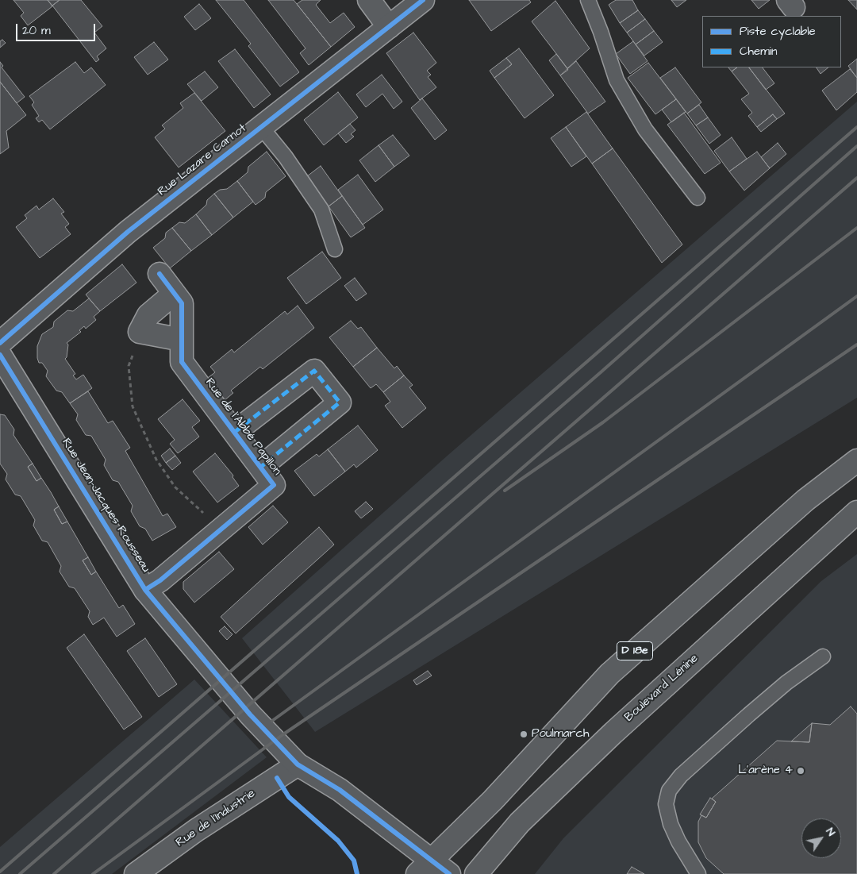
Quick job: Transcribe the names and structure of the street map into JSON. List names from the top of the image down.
{
  "streets": {
    "street": [
      "Rue Lazare Carnot",
      "Rue de l'Abbé Papillon",
      "Rue Jean-Jacques Rousseau",
      "D 18e",
      "Boulevard Lénine",
      "Rue de l'Industrie"
    ]
  },
  "crossings": [
    ["Rue de l'Abbé Papillon", "Rue Jean-Jacques Rousseau"],
    ["Rue Jean-Jacques Rousseau", "D 18e"],
    ["Rue Jean-Jacques Rousseau", "Rue de l'Industrie"]
  ],
  "places": ["Poulmarch", "L'arène 4"],
  "legend": ["Piste cyclable", "Chemin"],
  "scale_bar": "20 m",
  "north": "top right"
}
